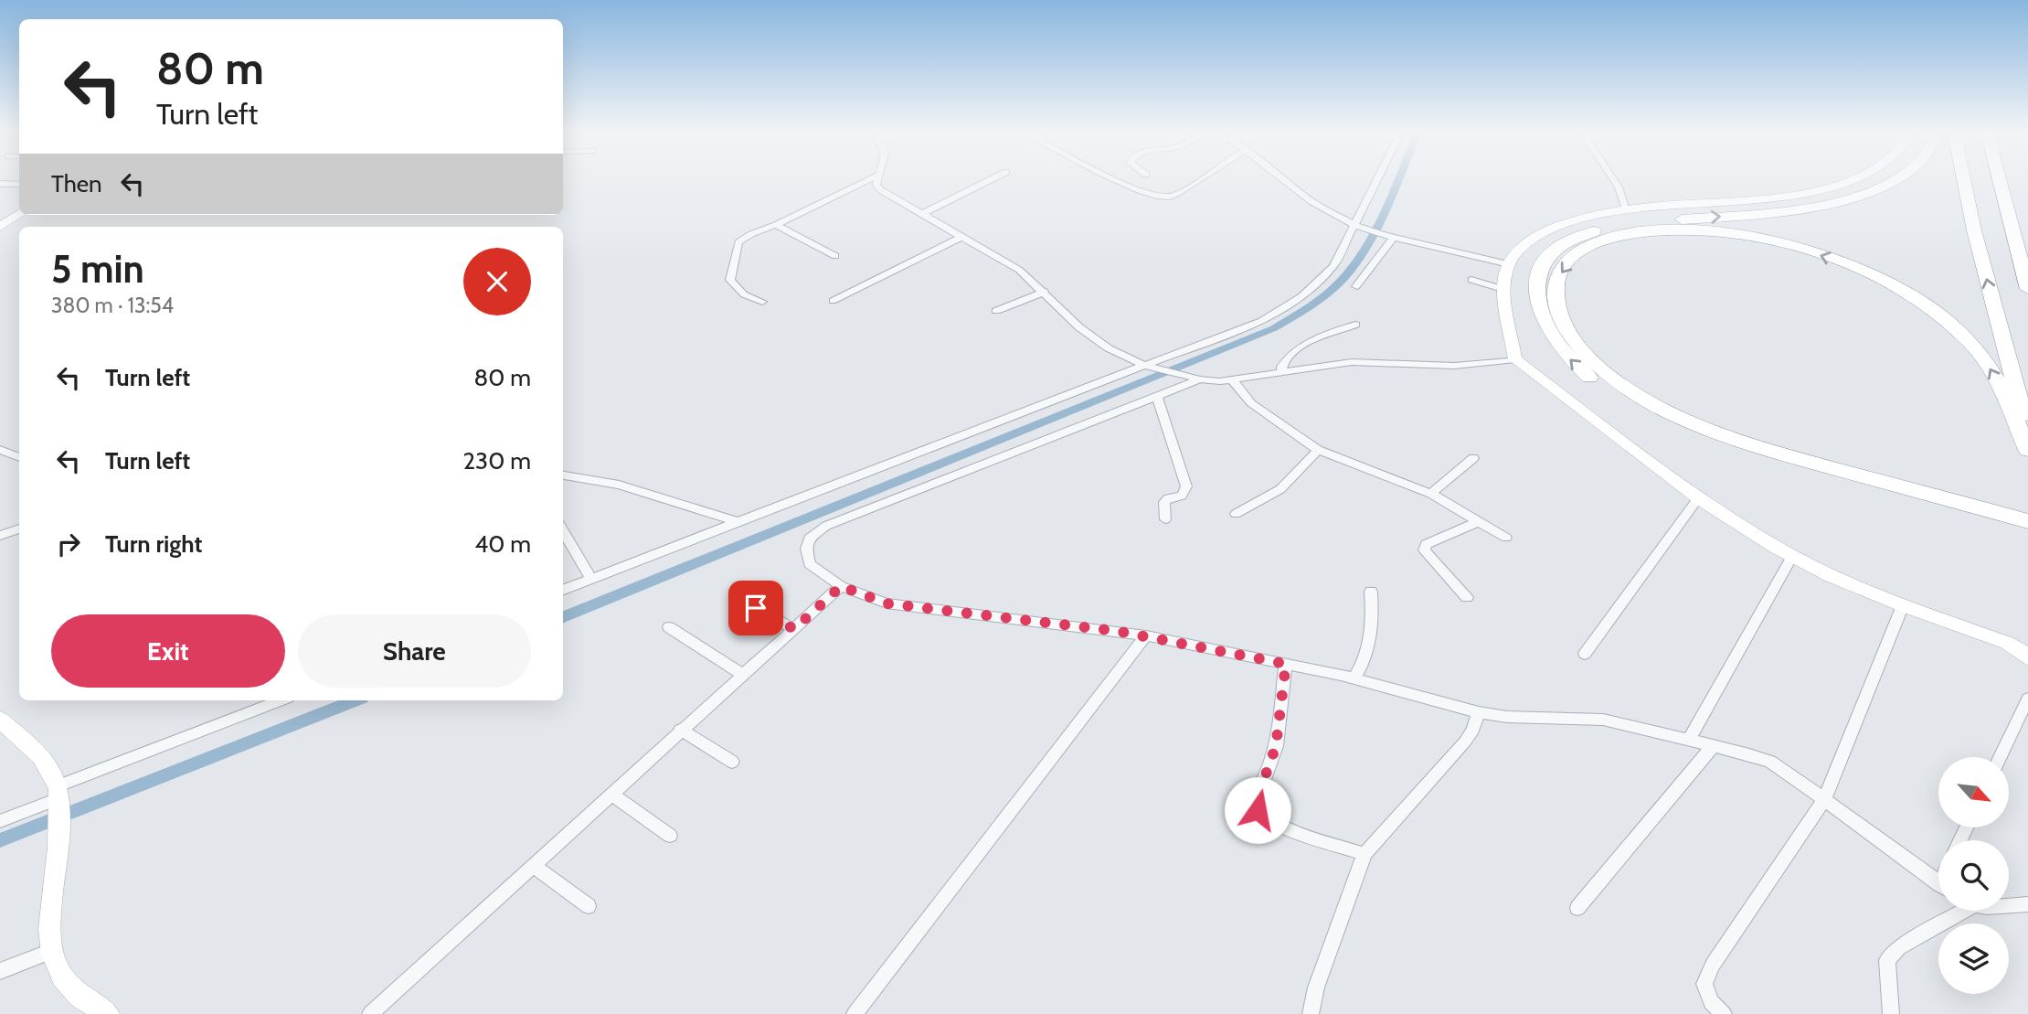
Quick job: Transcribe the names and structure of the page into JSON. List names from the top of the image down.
{
  "north": "bottom right",
  "page": {
    "turn": ["80 m", "Turn left"],
    "then": "Then",
    "heading": ["5 min", "380 m · 13:54"],
    "list": [
      {
        "name": "Turn left",
        "value": "80 m"
      },
      {
        "name": "Turn left",
        "value": "230 m"
      },
      {
        "name": "Turn right",
        "value": "40 m"
      }
    ],
    "buttons": ["Exit", "Share"]
  }
}
